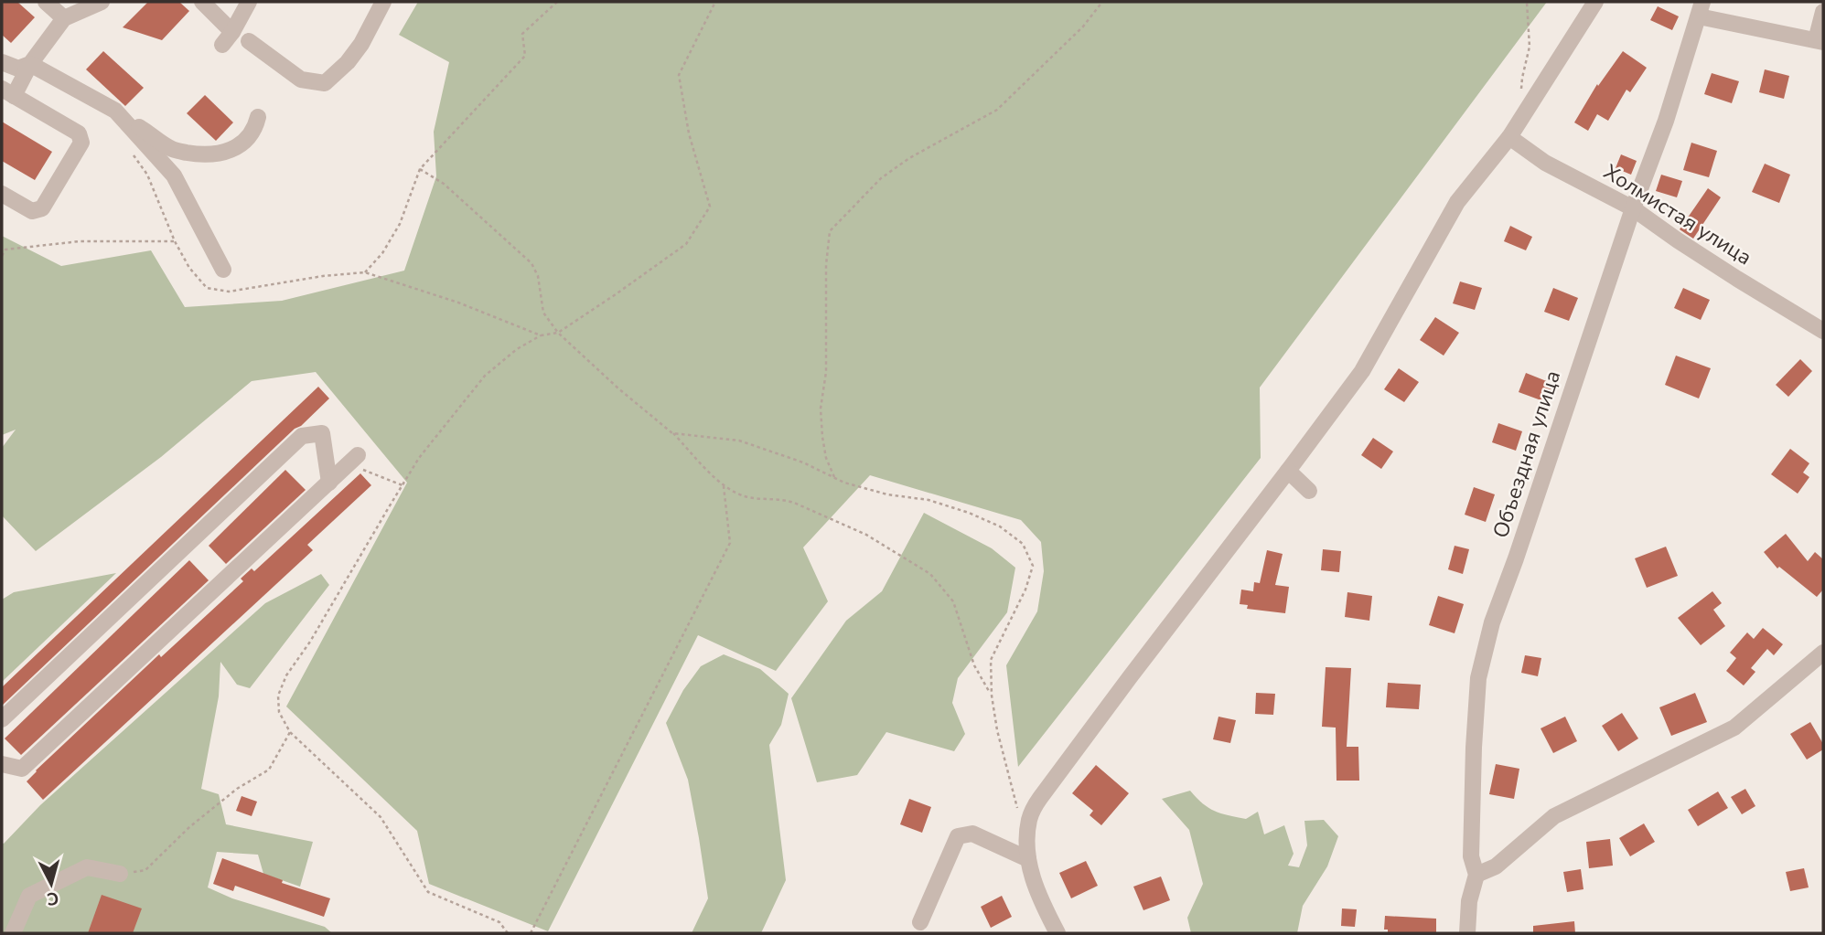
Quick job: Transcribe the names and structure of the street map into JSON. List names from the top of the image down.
{
  "streets": {
    "street": ["Холмистая улица", "Объездная улица"]
  },
  "crossings": [
    ["Холмистая улица", "Объездная улица"]
  ],
  "north": "bottom"
}
